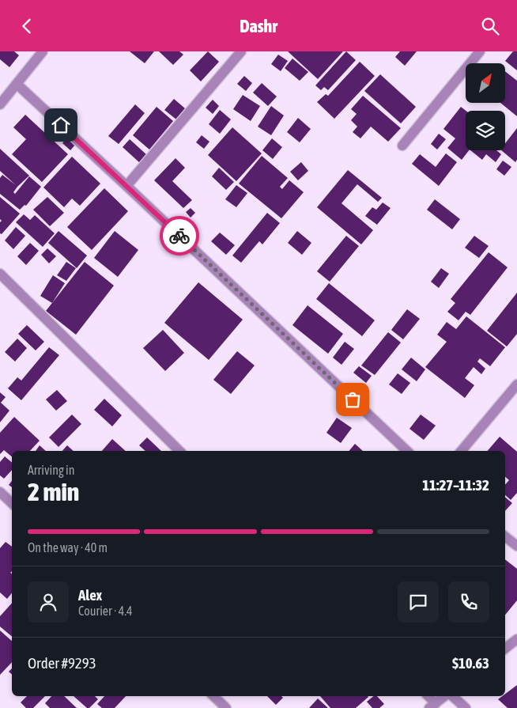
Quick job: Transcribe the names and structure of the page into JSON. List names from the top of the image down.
{
  "north": "top right",
  "page": {
    "header": "Dashr",
    "heading": ["2 min", "Arriving in", "11:27–11:32"],
    "panel": [
      "Alex",
      "Courier · 4.4",
      "Order #9293",
      "$10.63"
    ],
    "bar": "On the way · 40 m"
  }
}
